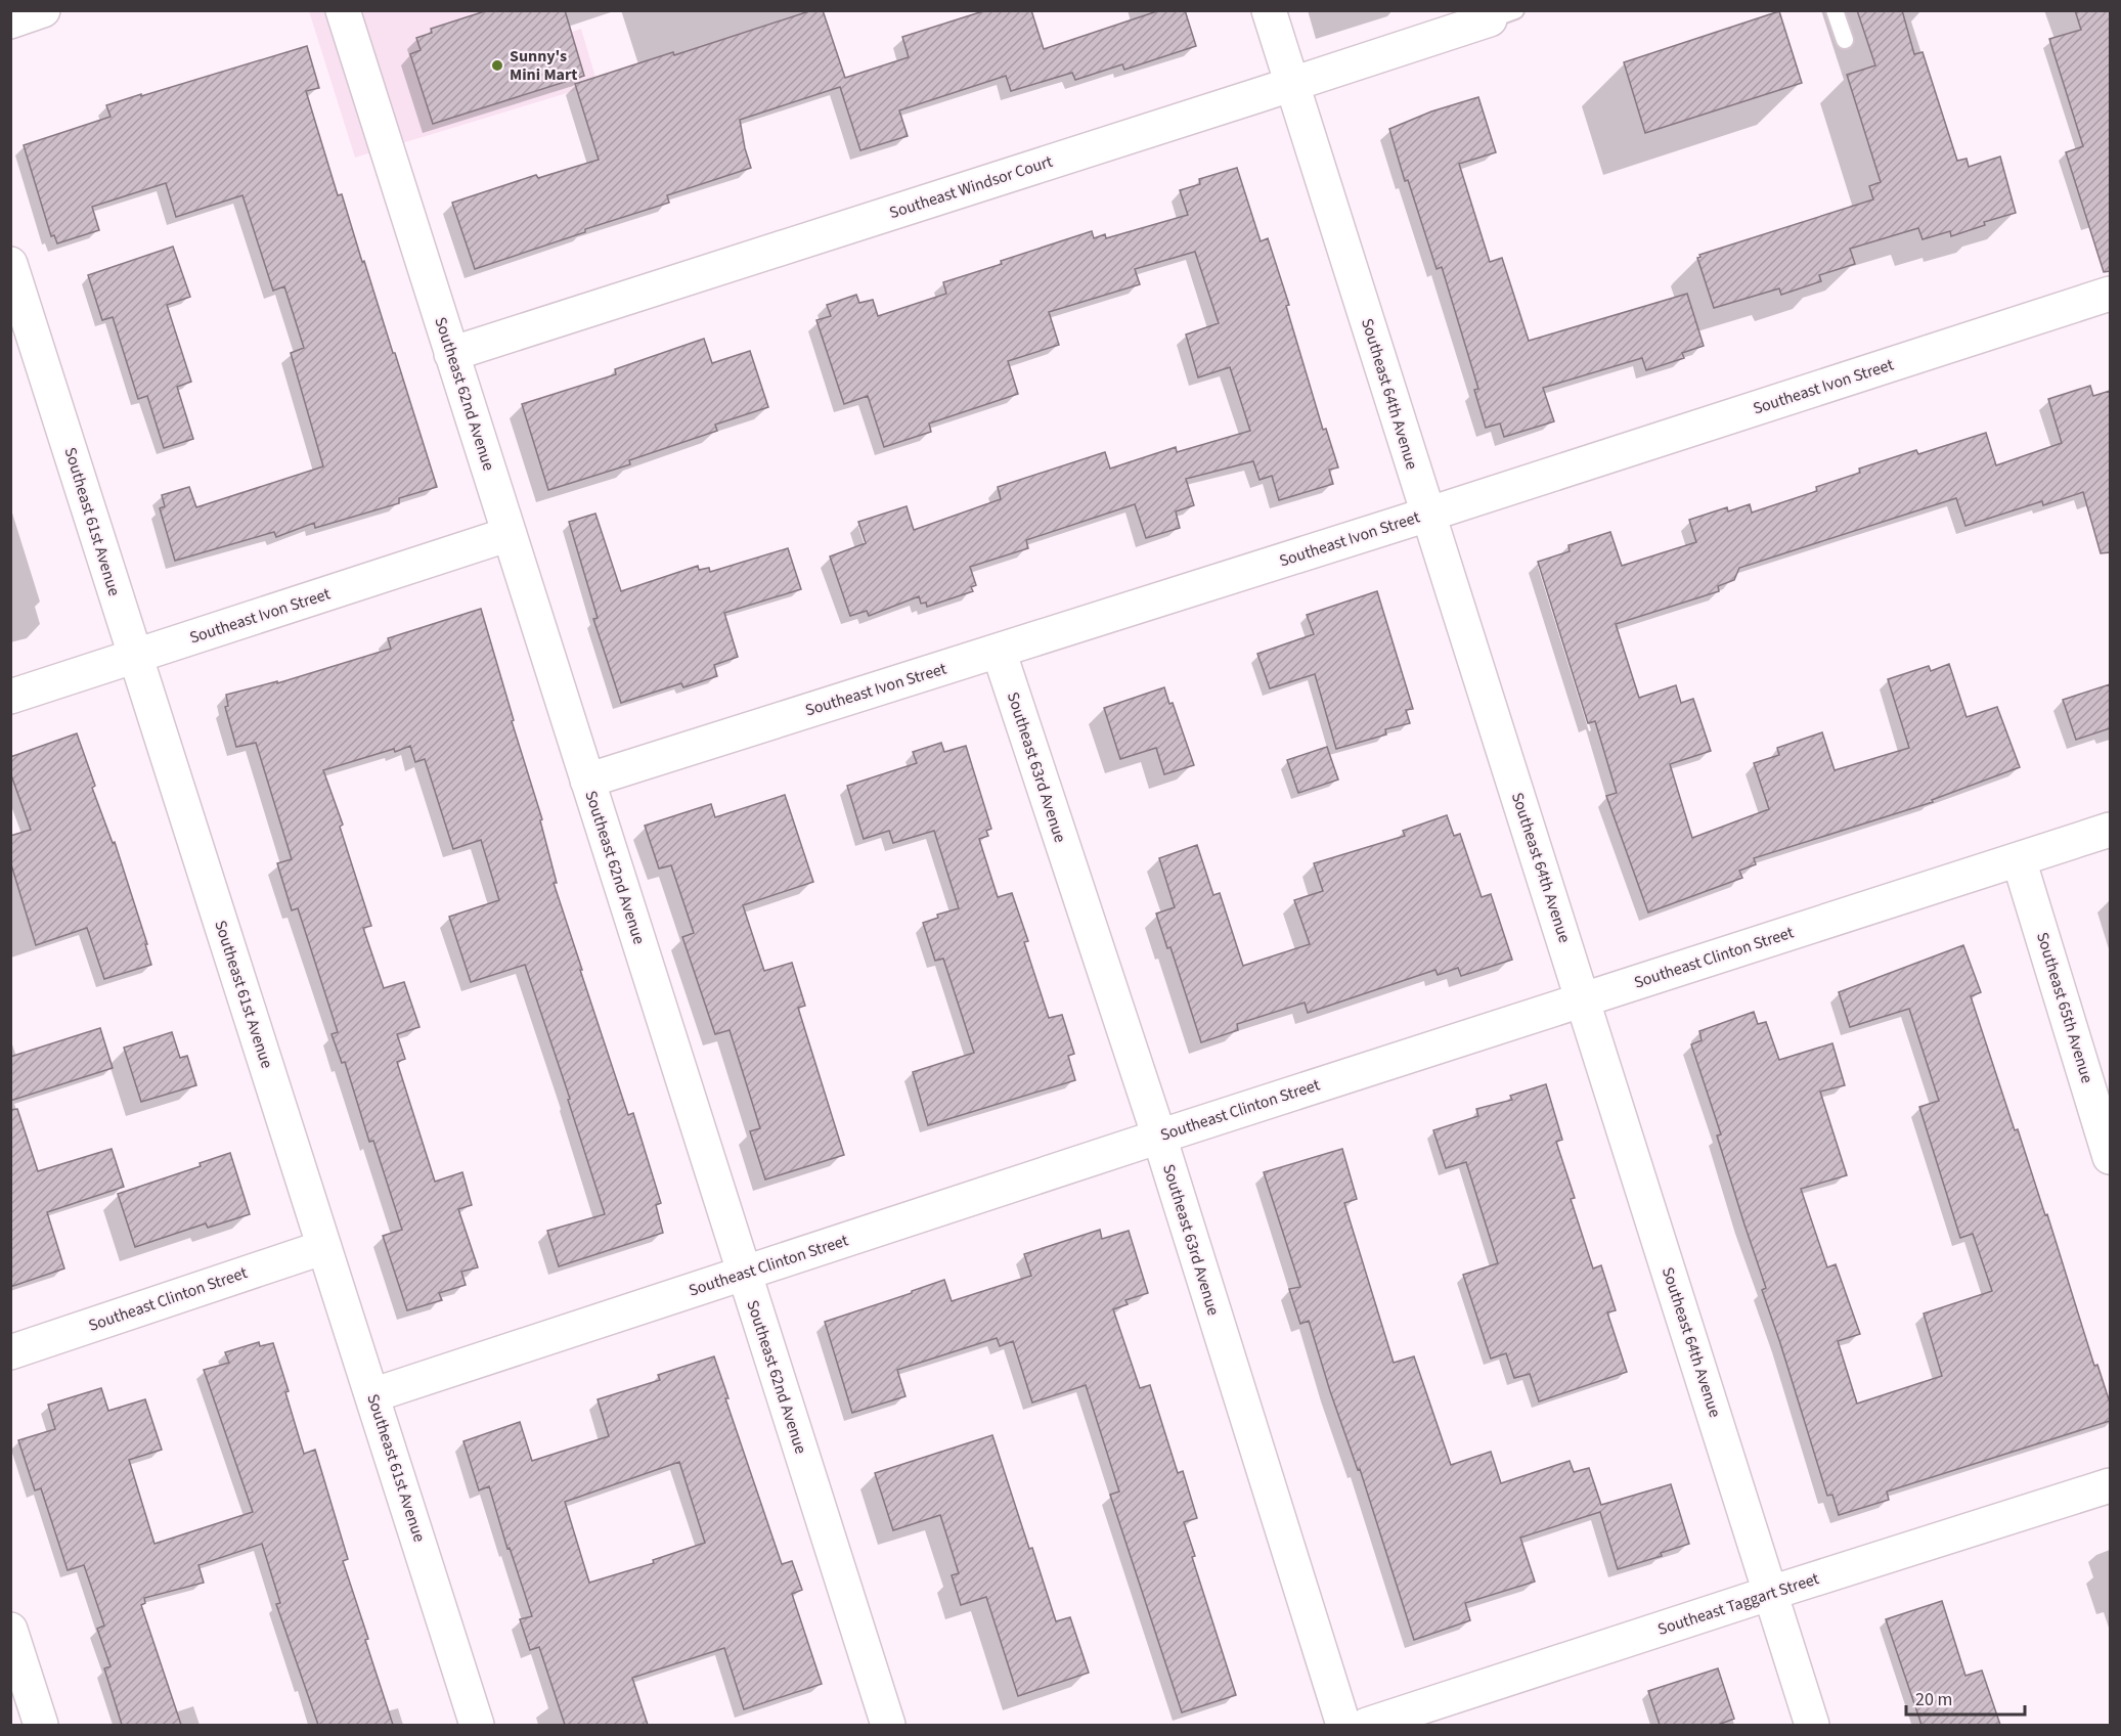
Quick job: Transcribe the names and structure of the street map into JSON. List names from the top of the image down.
{
  "streets": {
    "street": [
      "Southeast Windsor Court",
      "Southeast Ivon Street",
      "Southeast 62nd Avenue",
      "Southeast 64th Avenue",
      "Southeast 61st Avenue",
      "Southeast 63rd Avenue",
      "Southeast Clinton Street",
      "Southeast 65th Avenue",
      "Southeast Taggart Street"
    ]
  },
  "crossings": [
    ["Southeast Windsor Court", "Southeast 62nd Avenue"],
    ["Southeast Windsor Court", "Southeast 64th Avenue"],
    ["Southeast Ivon Street", "Southeast 62nd Avenue"],
    ["Southeast Ivon Street", "Southeast 64th Avenue"],
    ["Southeast Ivon Street", "Southeast 61st Avenue"],
    ["Southeast Ivon Street", "Southeast 63rd Avenue"],
    ["Southeast 62nd Avenue", "Southeast Clinton Street"],
    ["Southeast 64th Avenue", "Southeast Clinton Street"],
    ["Southeast 64th Avenue", "Southeast Taggart Street"],
    ["Southeast 61st Avenue", "Southeast Clinton Street"],
    ["Southeast 63rd Avenue", "Southeast Clinton Street"],
    ["Southeast Clinton Street", "Southeast 65th Avenue"]
  ],
  "places": ["Sunny's Mini Mart"],
  "scale_bar": "20 m"
}
